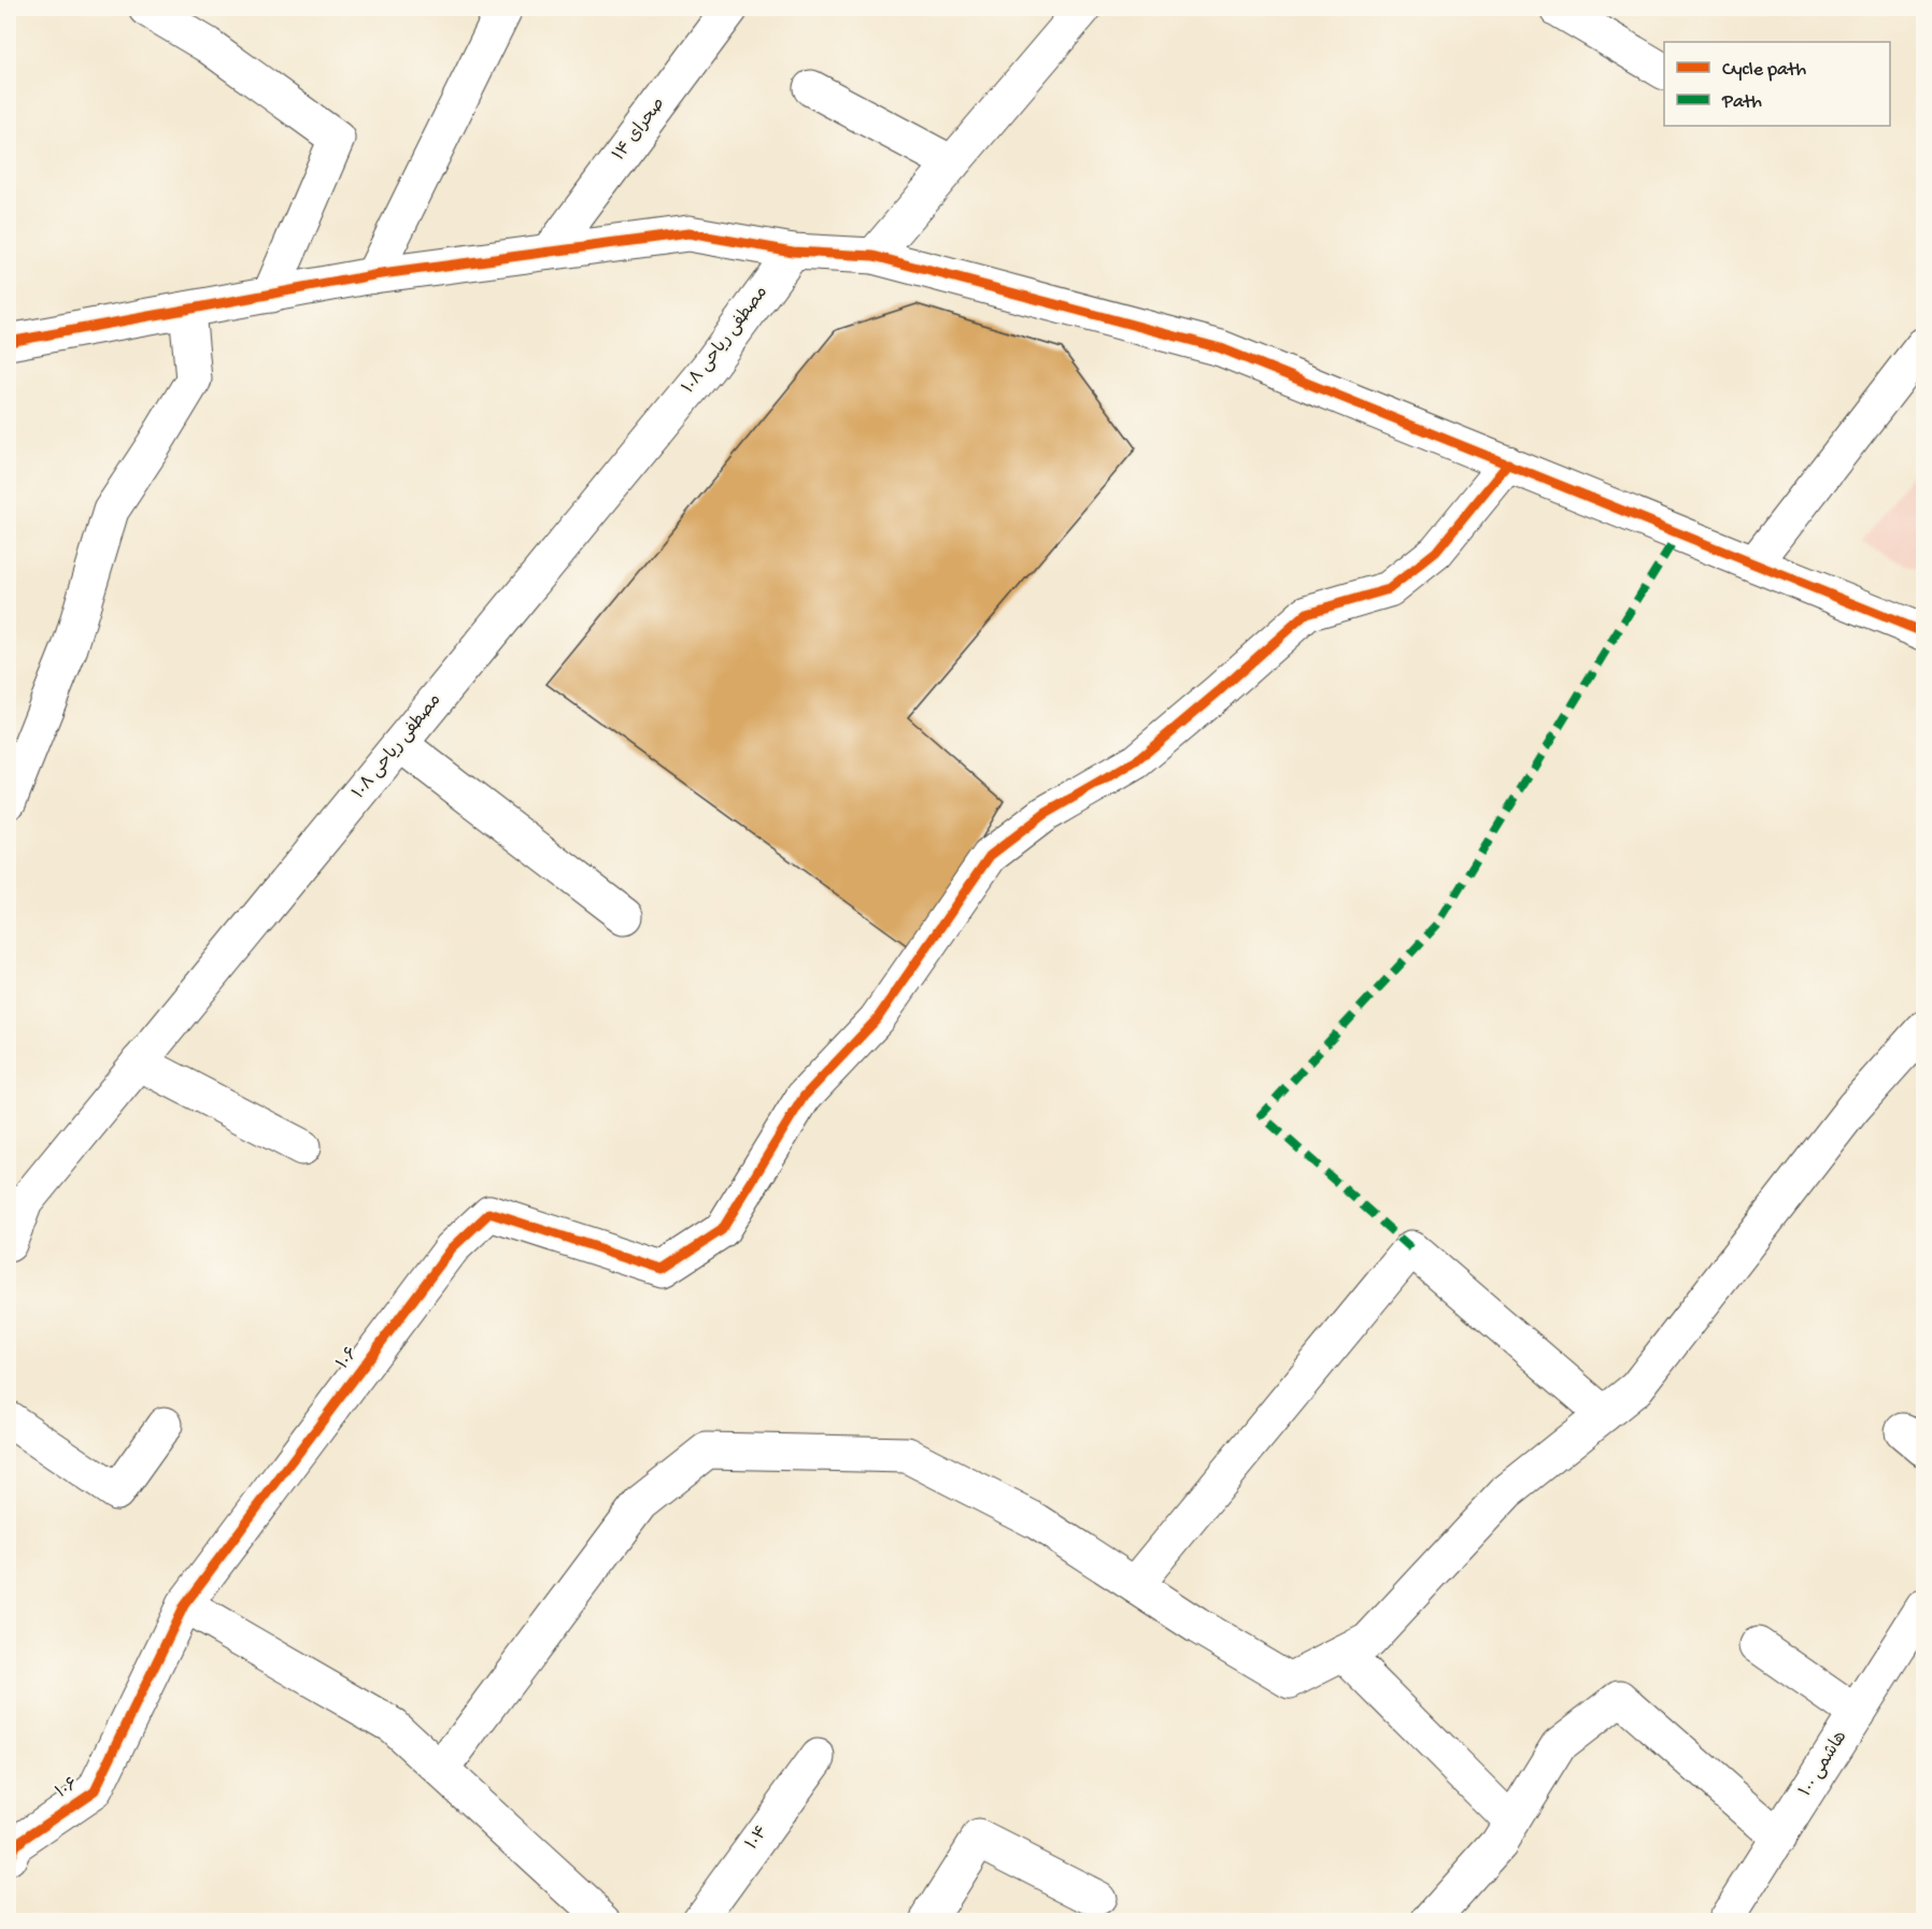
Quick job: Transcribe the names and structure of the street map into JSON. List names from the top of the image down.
{
  "streets": {
    "street": [
      "صحرای ۱۴",
      "مصطفی ریاحی ۱۰۸",
      "۱۰۶",
      "هاشمی ۱۰۰",
      "۱۰۴"
    ]
  },
  "legend": ["Cycle path", "Path"]
}
